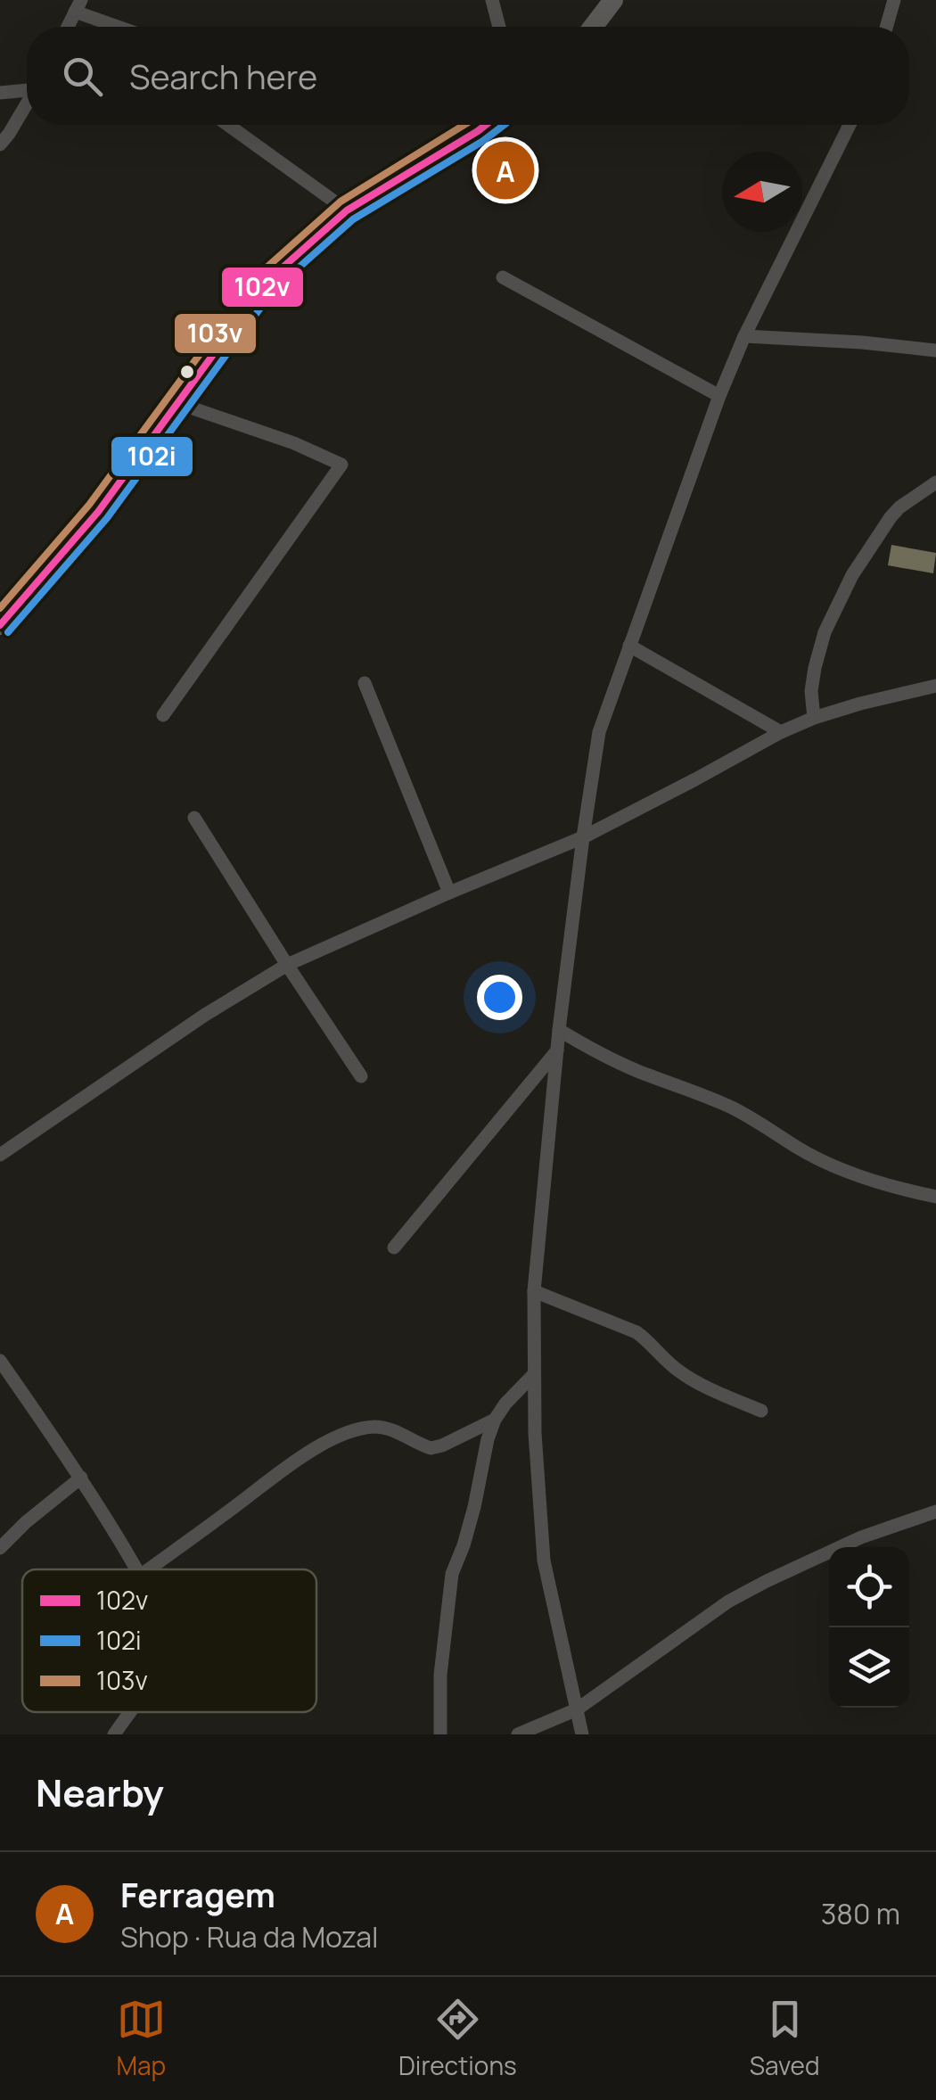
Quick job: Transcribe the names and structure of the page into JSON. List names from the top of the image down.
{
  "lines": ["transit line 102v", "transit line 102i", "transit line 103v"],
  "legend": ["102v", "102i", "103v"],
  "north": "left",
  "page": {
    "search": "Search here",
    "pins": "A",
    "heading": "Nearby",
    "list": [
      {
        "mark": "A",
        "name": "Ferragem",
        "note": "Shop · Rua da Mozal",
        "value": "380 m"
      }
    ],
    "nav": ["Map", "Directions", "Saved"]
  }
}
